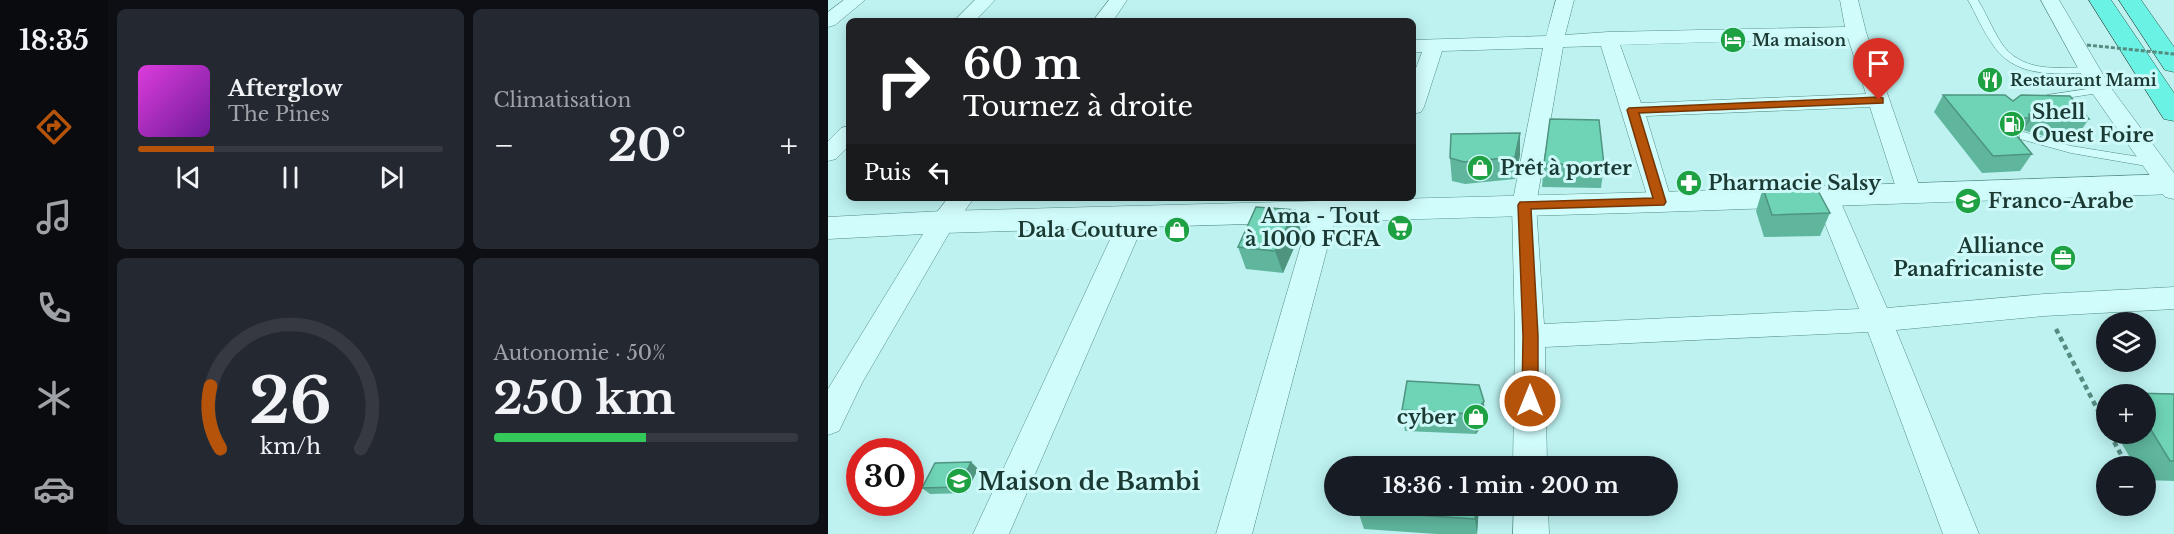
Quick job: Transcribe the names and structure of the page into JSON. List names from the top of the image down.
{
  "places": {
    "hotel": ["Ma maison"],
    "restaurant": ["Restaurant Mami"],
    "fuel station": ["Shell Ouest Foire"],
    "shop": ["Prêt à porter", "Dala Couture", "cyber"],
    "pharmacy": ["Pharmacie Salsy"],
    "school or university": ["Franco-Arabe", "Maison de Bambi"],
    "supermarket": ["Ama - Tout à 1000 FCFA"],
    "office": ["Alliance Panafricaniste"]
  },
  "page": {
    "tabs": "18:35",
    "tile": [
      "Climatisation",
      ["Autonomie · 50%", "250 km"]
    ],
    "turn": ["60 m", "Tournez à droite"],
    "song": ["Afterglow", "The Pines"],
    "heat": ["−", "20°", "+"],
    "then": "Puis",
    "map_buttons": ["+", "−"],
    "limit": "30",
    "trip": "18:36 · 1 min · 200 m",
    "gauge": ["26", "km/h"]
  }
}
